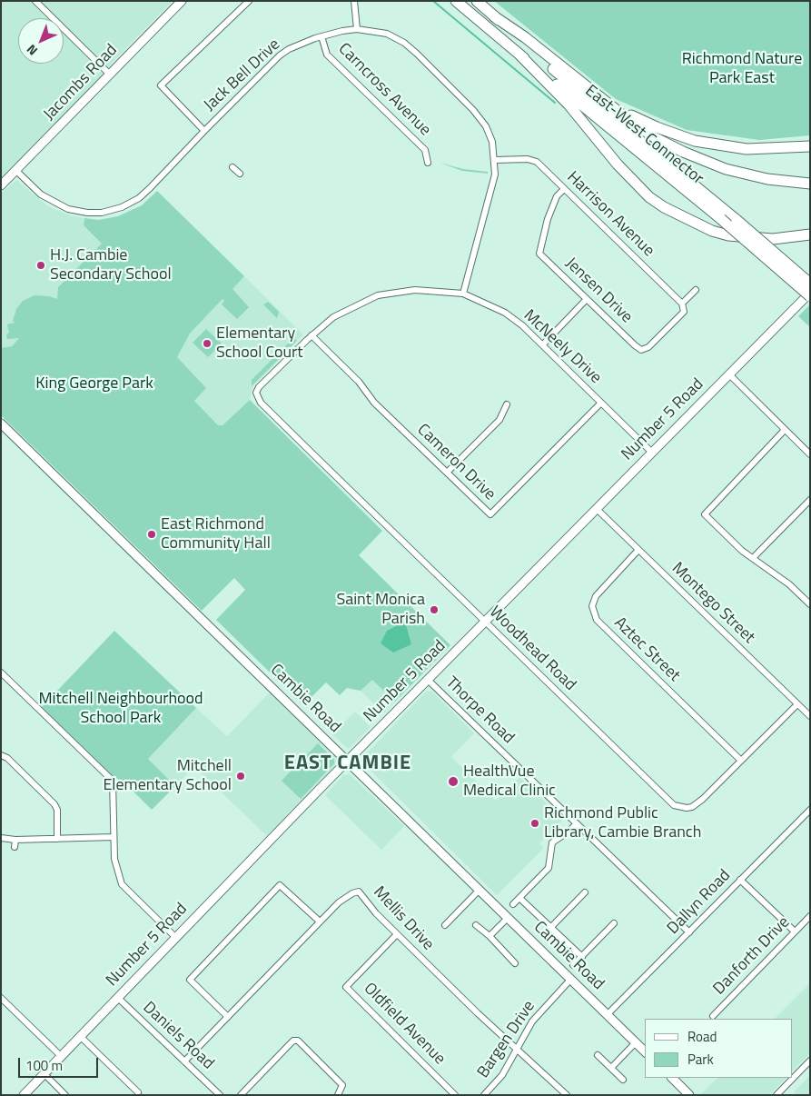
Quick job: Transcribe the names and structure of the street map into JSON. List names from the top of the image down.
{
  "streets": {
    "highway": ["East-West Connector"],
    "main road": ["Jacombs Road", "Number 5 Road", "Cambie Road"],
    "street": [
      "Jack Bell Drive",
      "Carncross Avenue",
      "Harrison Avenue",
      "Jensen Drive",
      "McNeely Drive",
      "Cameron Drive",
      "Montego Street",
      "Woodhead Road",
      "Aztec Street",
      "Thorpe Road",
      "Dallyn Road",
      "Mellis Drive",
      "Danforth Drive",
      "Oldfield Avenue",
      "Daniels Road",
      "Bargen Drive"
    ]
  },
  "crossings": [
    ["Jack Bell Drive", "Jacombs Road"],
    ["Jack Bell Drive", "Carncross Avenue"],
    ["Jack Bell Drive", "Harrison Avenue"],
    ["Jack Bell Drive", "McNeely Drive"],
    ["Harrison Avenue", "Jensen Drive"],
    ["McNeely Drive", "Number 5 Road"],
    ["McNeely Drive", "Cameron Drive"],
    ["McNeely Drive", "Woodhead Road"],
    ["Number 5 Road", "Montego Street"],
    ["Number 5 Road", "Woodhead Road"],
    ["Number 5 Road", "Cambie Road"],
    ["Number 5 Road", "Thorpe Road"],
    ["Number 5 Road", "Daniels Road"],
    ["Montego Street", "Woodhead Road"],
    ["Montego Street", "Aztec Street"],
    ["Woodhead Road", "Aztec Street"],
    ["Cambie Road", "Dallyn Road"],
    ["Cambie Road", "Bargen Drive"],
    ["Thorpe Road", "Dallyn Road"],
    ["Mellis Drive", "Oldfield Avenue"],
    ["Mellis Drive", "Daniels Road"],
    ["Mellis Drive", "Bargen Drive"]
  ],
  "districts": ["EAST CAMBIE"],
  "parks": ["Richmond Nature Park East", "King George Park", "Mitchell Neighbourhood School Park"],
  "places": [
    "H.J. Cambie Secondary School",
    "Elementary School Court",
    "East Richmond Community Hall",
    "Saint Monica Parish",
    "Mitchell Elementary School",
    "HealthVue Medical Clinic",
    "Richmond Public Library, Cambie Branch"
  ],
  "legend": ["Road", "Park"],
  "scale_bar": "100 m",
  "north": "bottom left"
}
